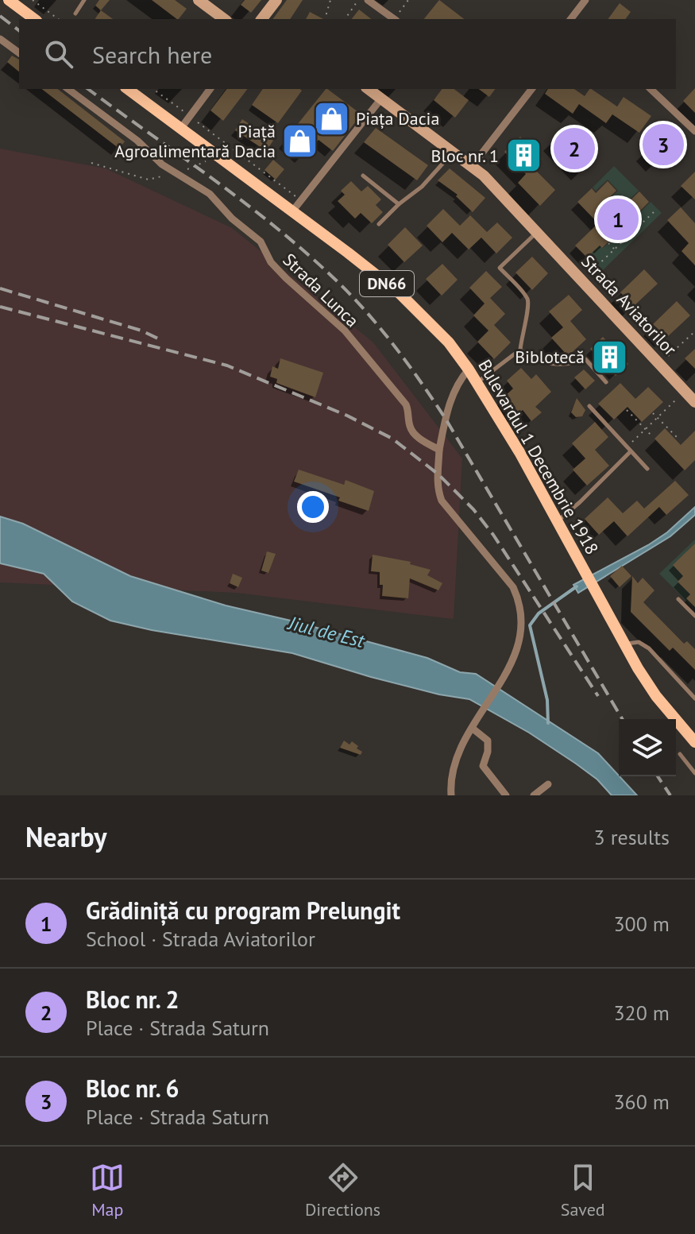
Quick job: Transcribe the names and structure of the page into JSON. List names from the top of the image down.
{
  "streets": {
    "main road": ["DN66", "Bulevardul 1 Decembrie 1918"],
    "street": ["Strada Lunca", "Strada Aviatorilor"]
  },
  "water": ["Jiul de Est"],
  "places": {
    "shop": ["Piața Dacia", "Piață Agroalimentară Dacia"],
    "building": ["Bloc nr. 1", "Biblotecă"]
  },
  "page": {
    "search": "Search here",
    "pins": ["3", "2", "1"],
    "heading": ["Nearby", "3 results"],
    "list": [
      {
        "mark": "1",
        "name": "Grădiniță cu program Prelungit",
        "note": "School · Strada Aviatorilor",
        "value": "300 m"
      },
      {
        "mark": "2",
        "name": "Bloc nr. 2",
        "note": "Place · Strada Saturn",
        "value": "320 m"
      },
      {
        "mark": "3",
        "name": "Bloc nr. 6",
        "note": "Place · Strada Saturn",
        "value": "360 m"
      }
    ],
    "nav": ["Map", "Directions", "Saved"]
  }
}
